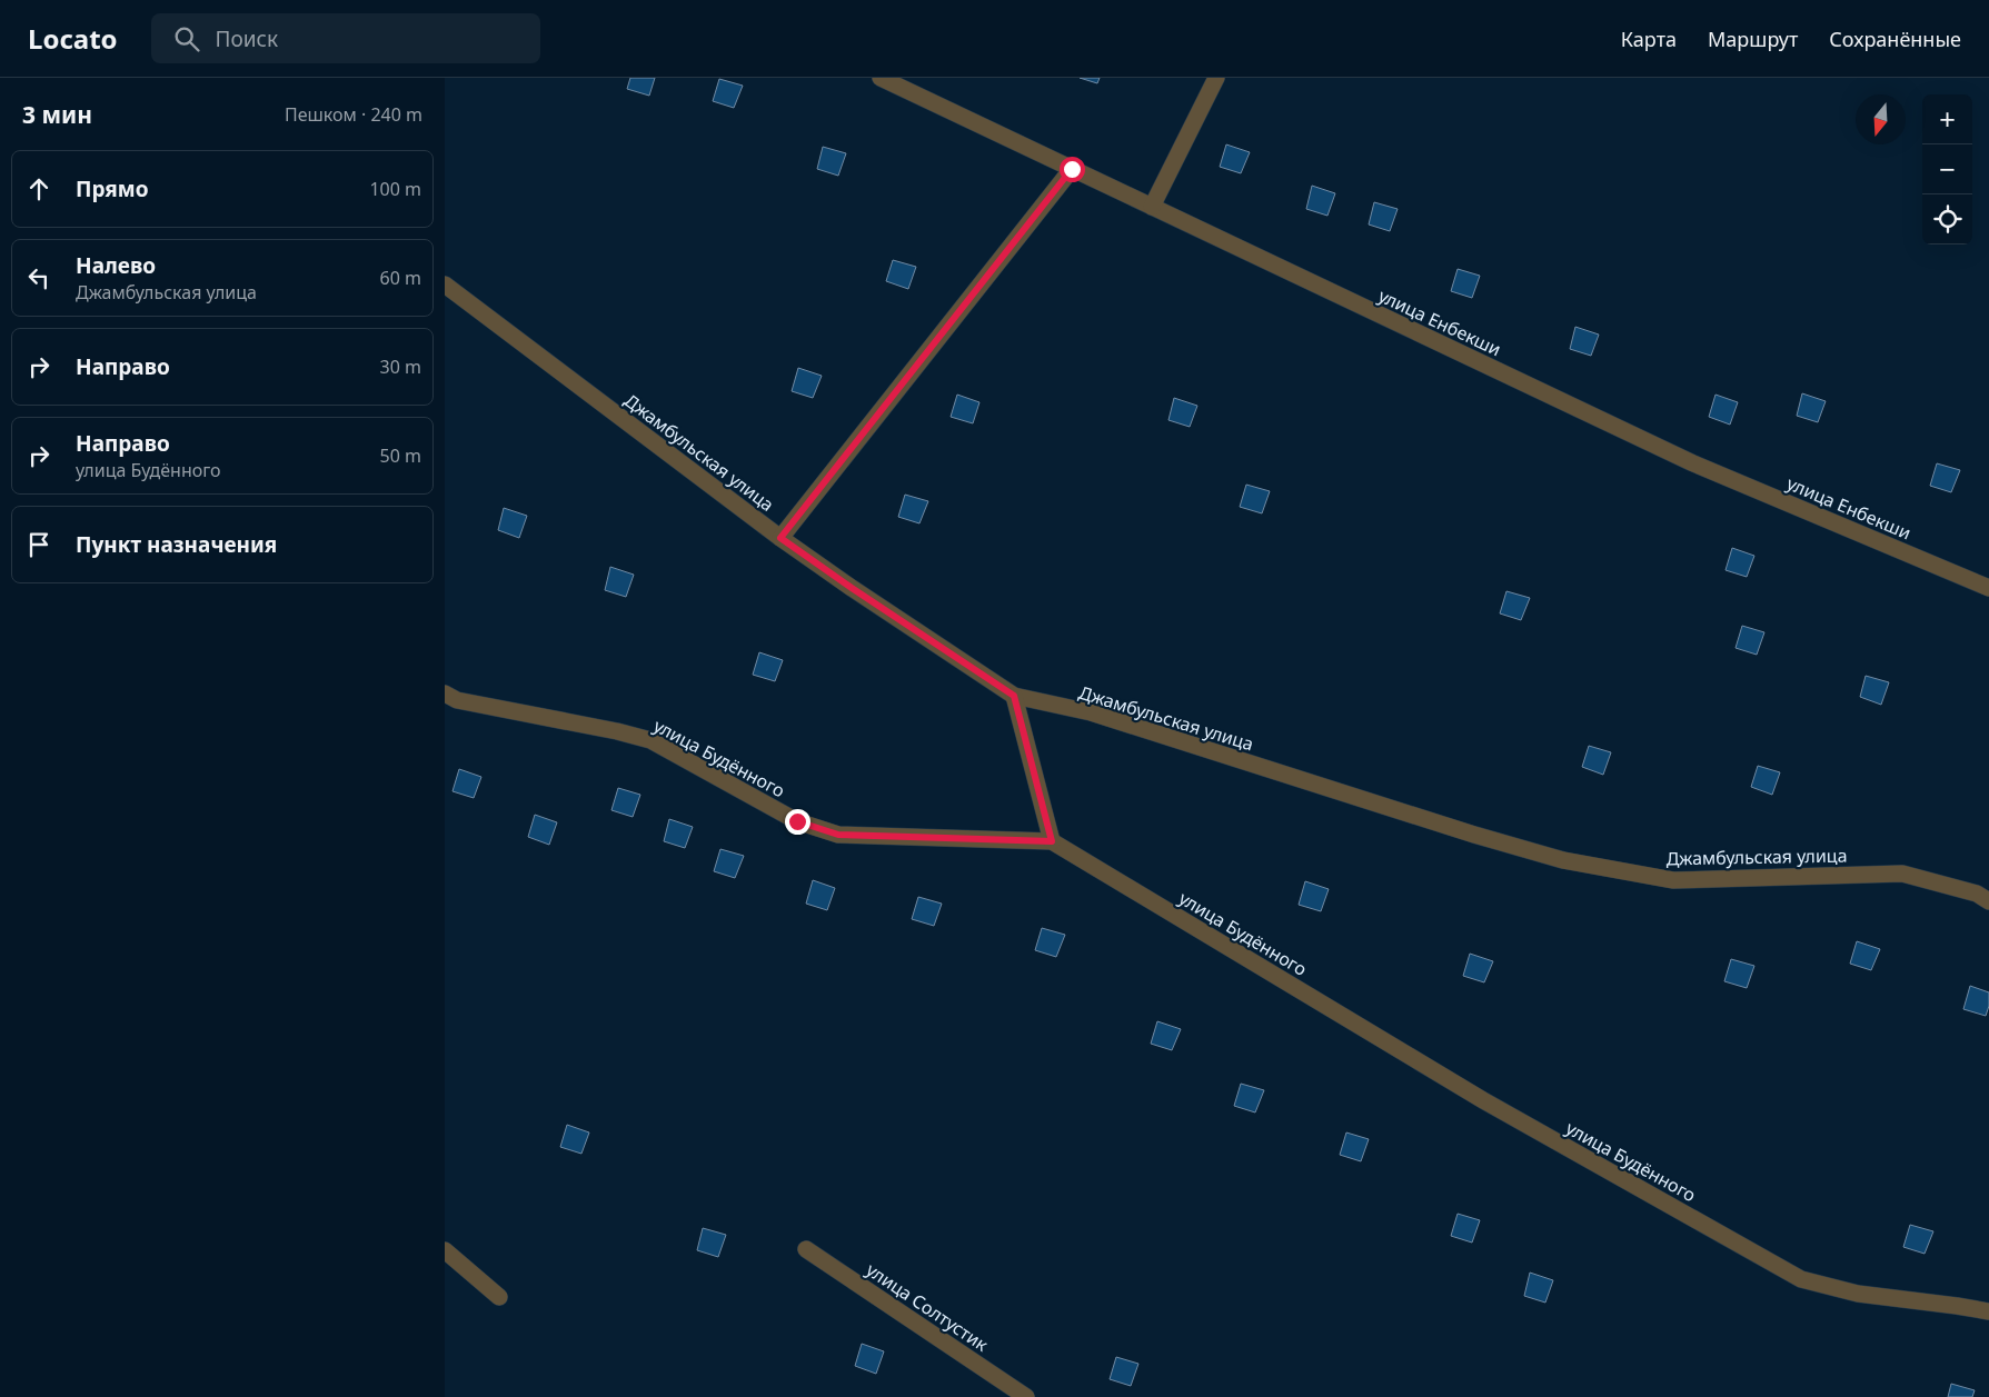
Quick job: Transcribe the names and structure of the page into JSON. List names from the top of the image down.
{
  "streets": {
    "street": [
      "улица Енбекши",
      "Джамбульская улица",
      "улица Будённого",
      "улица Солтустик"
    ]
  },
  "north": "bottom",
  "page": {
    "header": "Locato",
    "search": "Поиск",
    "nav": ["Карта", "Маршрут", "Сохранённые"],
    "heading": ["3 мин", "Пешком · 240 m"],
    "map_buttons": ["+", "−"],
    "list": [
      ["Прямо", "100 m"],
      ["Налево", "Джамбульская улица", "60 m"],
      ["Направо", "30 m"],
      ["Направо", "улица Будённого", "50 m"],
      "Пункт назначения"
    ]
  }
}
